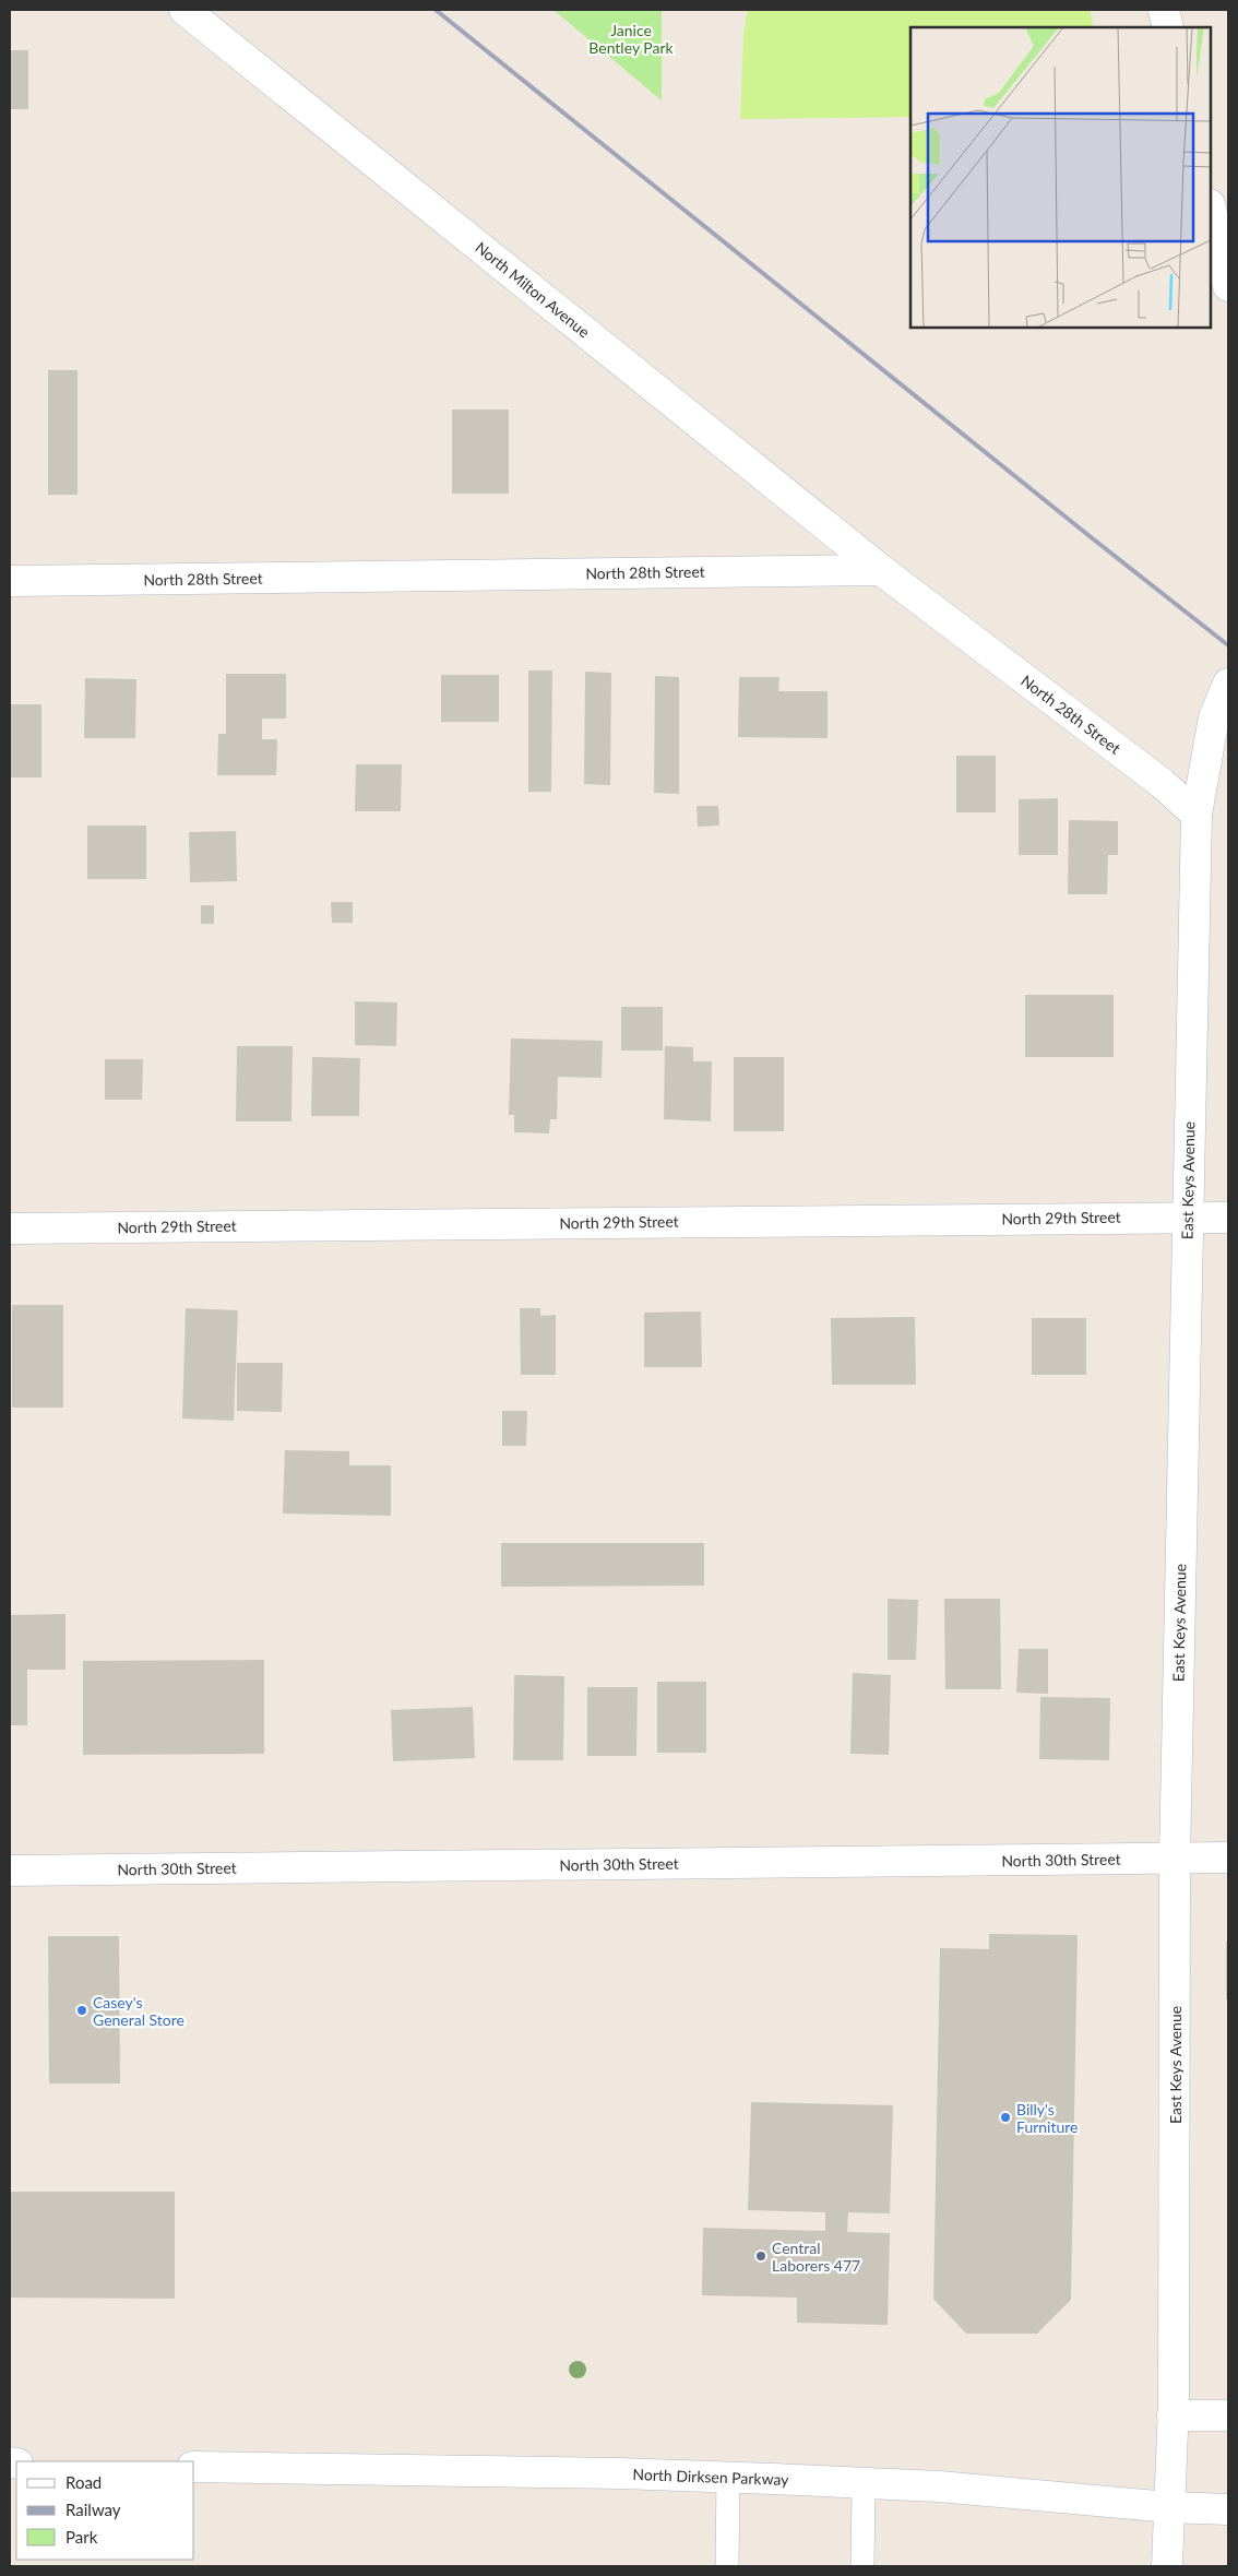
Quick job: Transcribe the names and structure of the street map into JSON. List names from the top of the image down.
{
  "streets": {
    "street": [
      "North Milton Avenue",
      "North 28th Street",
      "East Keys Avenue",
      "North 29th Street",
      "North 30th Street",
      "North Dirksen Parkway"
    ]
  },
  "crossings": [
    ["North Milton Avenue", "North 28th Street"],
    ["North 28th Street", "East Keys Avenue"],
    ["East Keys Avenue", "North 29th Street"],
    ["East Keys Avenue", "North 30th Street"],
    ["East Keys Avenue", "North Dirksen Parkway"]
  ],
  "parks": ["Janice Bentley Park"],
  "places": ["Casey's General Store", "Billy's Furniture", "Central Laborers 477"],
  "legend": ["Road", "Railway", "Park"]
}
